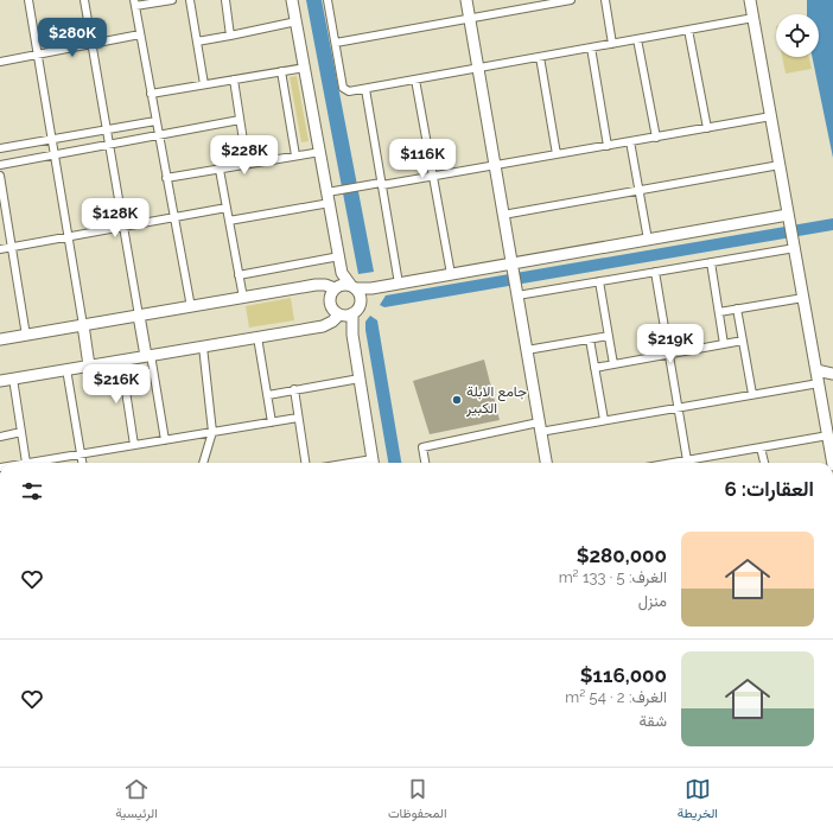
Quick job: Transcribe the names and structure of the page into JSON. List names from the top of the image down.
{
  "places": ["جامع الابلة الكبير"],
  "page": {
    "price": [
      "$280K",
      "$228K",
      "$116K",
      "$128K",
      "$219K",
      "$216K"
    ],
    "heading": "العقارات: 6",
    "list": [
      {
        "name": "$280,000",
        "note": "الغرف: 5 · 133 m² · منزل"
      },
      {
        "name": "$116,000",
        "note": "الغرف: 2 · 54 m² · شقة"
      }
    ],
    "tabs": ["الخريطة", "المحفوظات", "الرئيسية"]
  }
}
